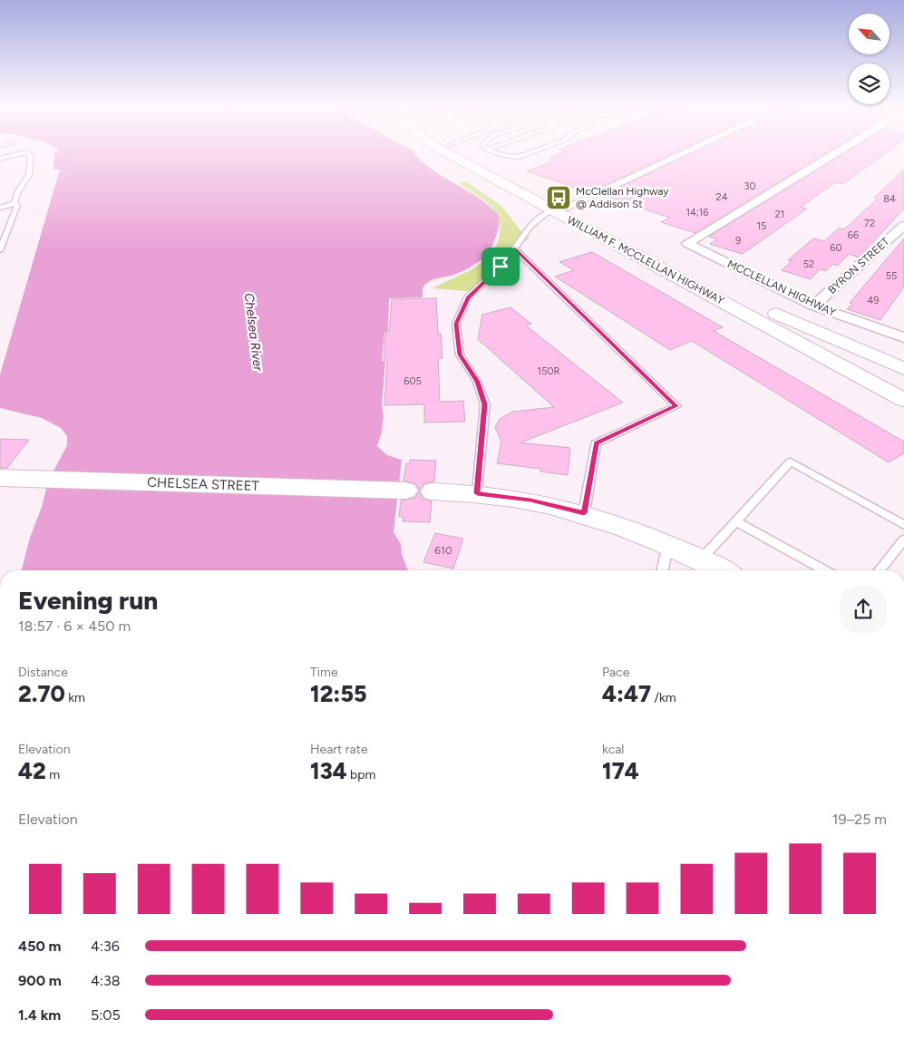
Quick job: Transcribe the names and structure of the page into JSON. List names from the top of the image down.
{
  "streets": {
    "main road": ["WILLIAM F. MCCLELLAN HIGHWAY", "CHELSEA STREET"],
    "street": ["BYRON STREET", "MCCLELLAN HIGHWAY"]
  },
  "crossings": [
    ["BYRON STREET", "MCCLELLAN HIGHWAY"]
  ],
  "water": ["Chelsea River"],
  "places": {
    "bus stop": ["McClellan Highway @ Addison St"]
  },
  "house_numbers": [
    "30",
    "24",
    "84",
    "14;16",
    "21",
    "72",
    "15",
    "66",
    "9",
    "60",
    "52",
    "55",
    "49",
    "150R",
    "605",
    "610"
  ],
  "north": "top left",
  "page": {
    "heading": ["Evening run", "18:57 · 6 × 450 m"],
    "stats": [
      ["Distance", "2.70 km"],
      ["Time", "12:55"],
      ["Pace", "4:47 /km"],
      ["Elevation", "42 m"],
      ["Heart rate", "134 bpm"],
      ["kcal", "174"]
    ],
    "chart": ["Elevation", "19–25 m"],
    "list": [
      {
        "name": "450 m",
        "note": "4:36"
      },
      {
        "name": "900 m",
        "note": "4:38"
      },
      {
        "name": "1.4 km",
        "note": "5:05"
      }
    ]
  }
}
